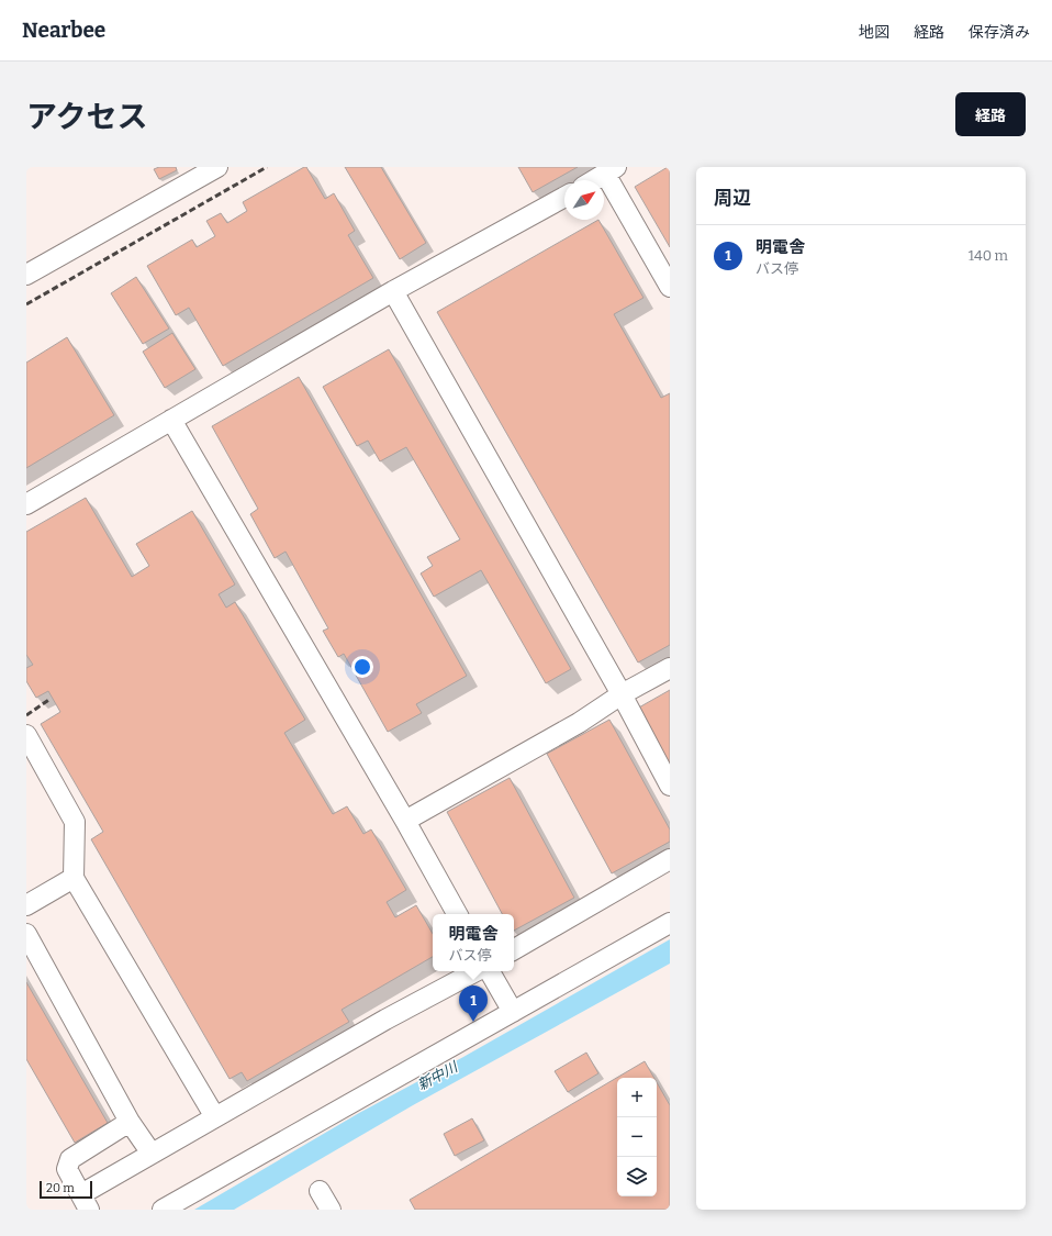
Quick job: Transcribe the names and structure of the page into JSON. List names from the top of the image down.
{
  "water": ["新中川"],
  "scale_bar": "20 m",
  "north": "top right",
  "page": {
    "header": "Nearbee",
    "nav": ["地図", "経路", "保存済み"],
    "title": "アクセス",
    "buttons": "経路",
    "heading": "周辺",
    "list": [
      {
        "mark": "1",
        "name": "明電舎",
        "note": "バス停",
        "value": "140 m"
      }
    ],
    "popup": ["明電舎", "バス停"],
    "pins": "1",
    "map_buttons": ["+", "−"],
    "scale": "20 m"
  }
}
